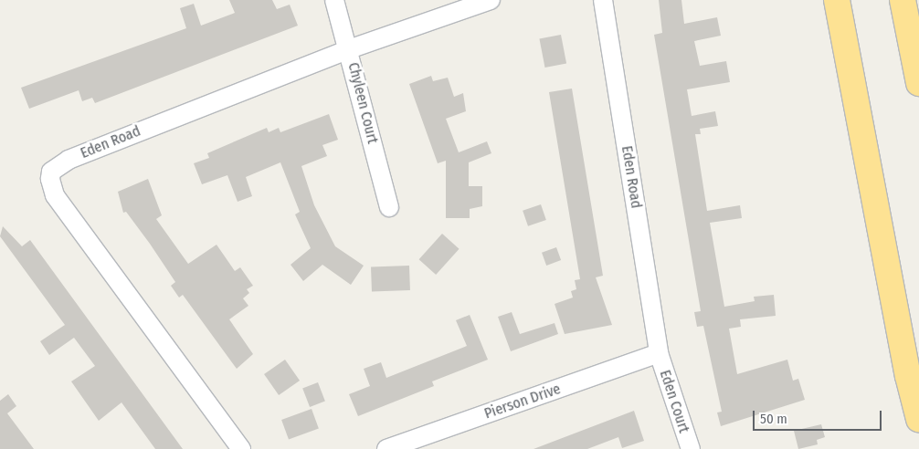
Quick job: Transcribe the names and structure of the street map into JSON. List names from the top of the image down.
{
  "streets": {
    "street": [
      "Chyleen Court",
      "Eden Road",
      "Pierson Drive",
      "Eden Court"
    ]
  },
  "crossings": [
    ["Chyleen Court", "Eden Road"],
    ["Eden Road", "Pierson Drive"],
    ["Eden Road", "Eden Court"],
    ["Pierson Drive", "Eden Court"]
  ],
  "scale_bar": "50 m"
}
